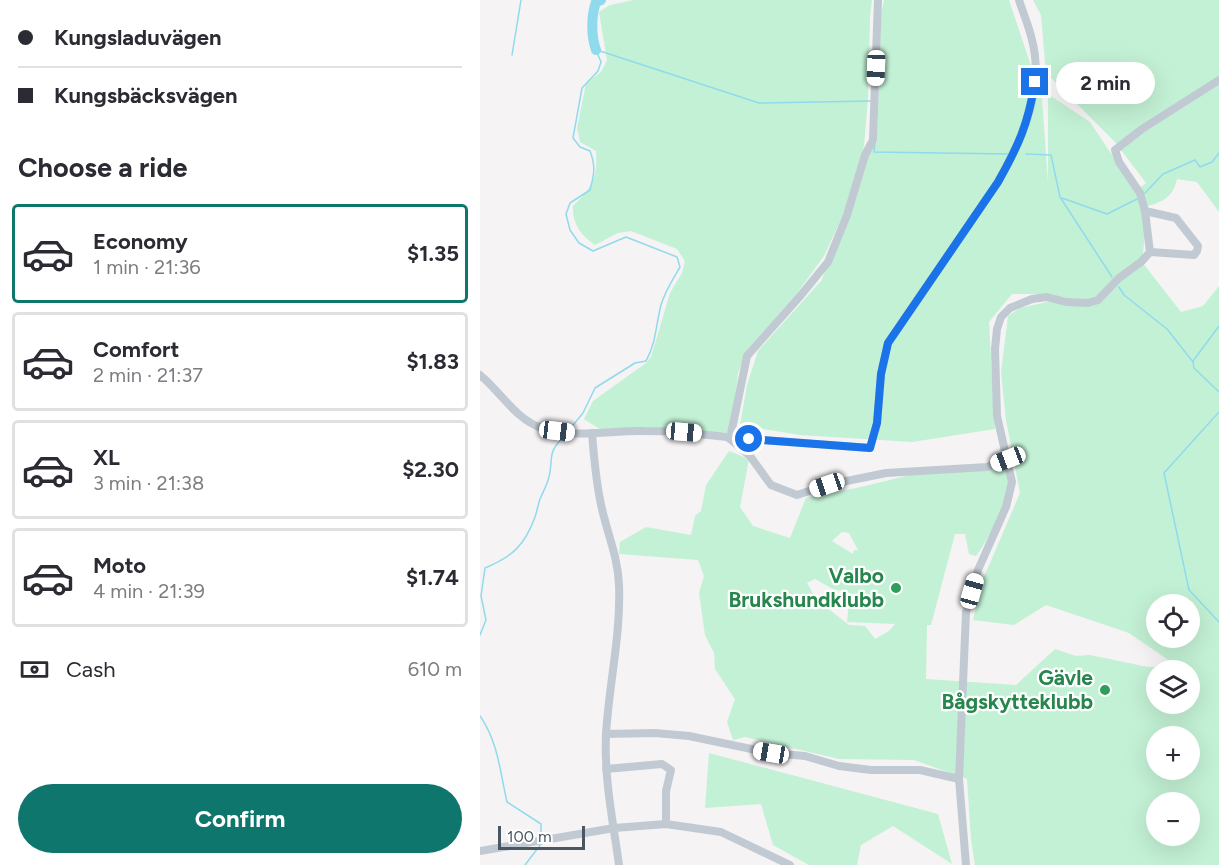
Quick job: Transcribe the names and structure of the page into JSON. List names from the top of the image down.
{
  "places": ["Valbo Brukshundklubb", "Gävle Bågskytteklubb"],
  "scale_bar": "100 m",
  "page": {
    "banner": ["Kungsladuvägen", "Kungsbäcksvägen"],
    "bubble": "2 min",
    "heading": "Choose a ride",
    "list": [
      {
        "name": "Economy",
        "note": "1 min · 21:36",
        "value": "$1.35"
      },
      {
        "name": "Comfort",
        "note": "2 min · 21:37",
        "value": "$1.83"
      },
      {
        "name": "XL",
        "note": "3 min · 21:38",
        "value": "$2.30"
      },
      {
        "name": "Moto",
        "note": "4 min · 21:39",
        "value": "$1.74"
      }
    ],
    "map_buttons": ["+", "−"],
    "pay": ["Cash", "610 m"],
    "buttons": "Confirm",
    "scale": "100 m"
  }
}
